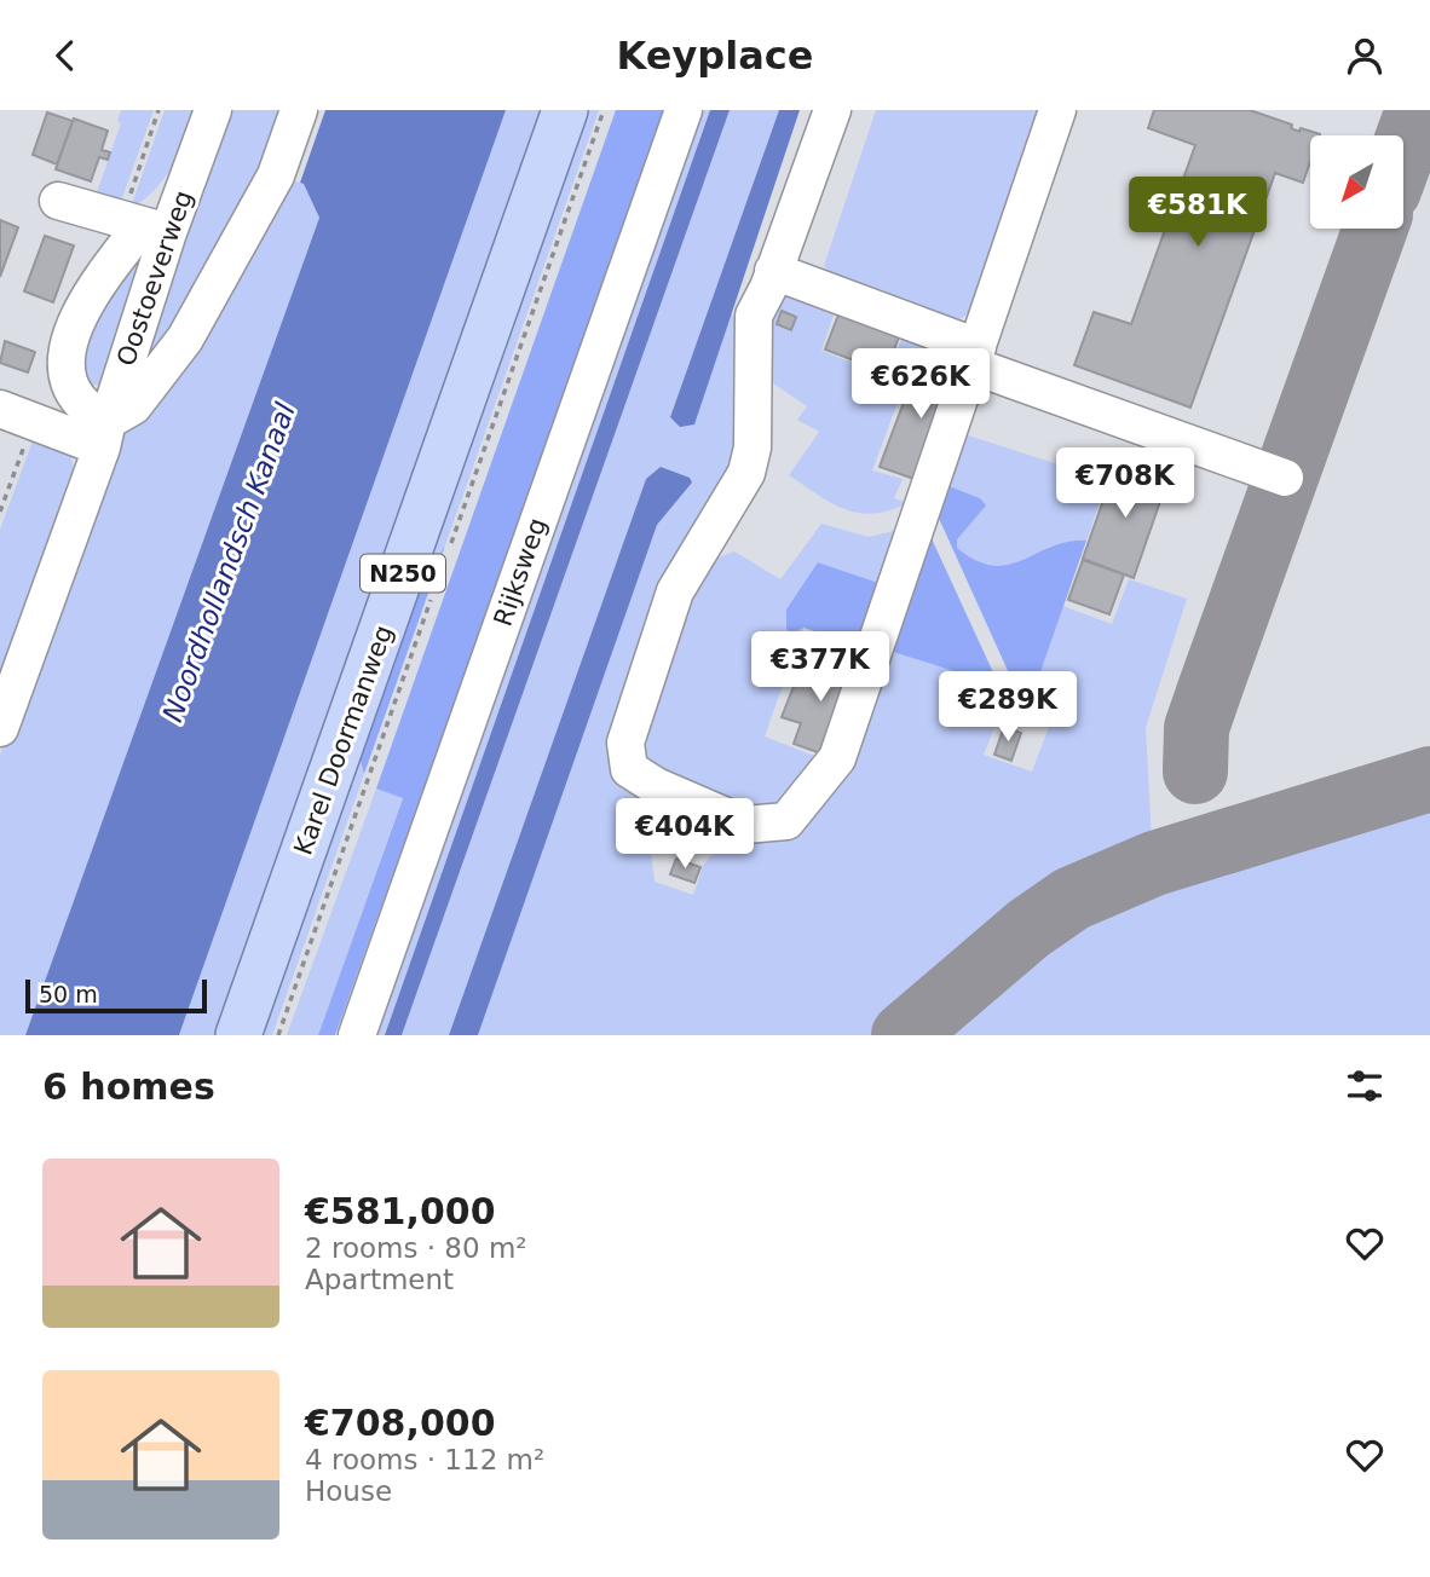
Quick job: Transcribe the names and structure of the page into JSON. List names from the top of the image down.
{
  "streets": {
    "main road": ["N250", "Karel Doormanweg"],
    "street": ["Oostoeverweg", "Rijksweg"]
  },
  "water": ["Noordhollandsch Kanaal"],
  "scale_bar": "50 m",
  "north": "bottom left",
  "page": {
    "header": "Keyplace",
    "price": [
      "€581K",
      "€626K",
      "€708K",
      "€377K",
      "€289K",
      "€404K"
    ],
    "scale": "50 m",
    "heading": "6 homes",
    "list": [
      {
        "name": "€581,000",
        "note": "2 rooms · 80 m² · Apartment"
      },
      {
        "name": "€708,000",
        "note": "4 rooms · 112 m² · House"
      }
    ]
  }
}
